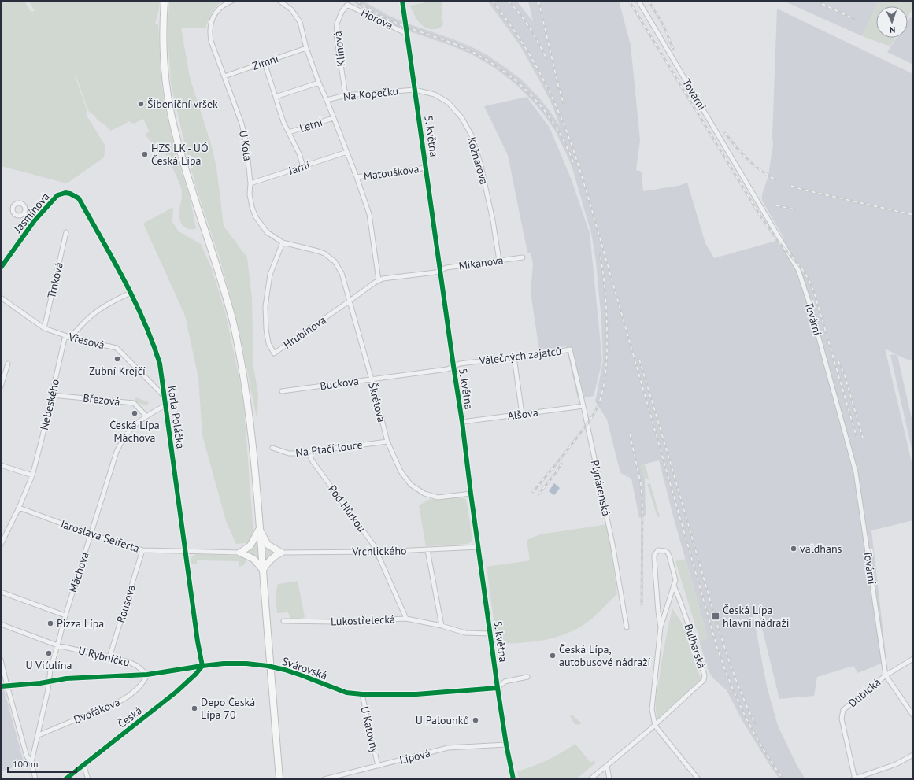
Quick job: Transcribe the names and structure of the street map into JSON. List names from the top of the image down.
{
  "streets": {
    "street": [
      "Horova",
      "Klínová",
      "Zimní",
      "Na Kopečku",
      "Tovární",
      "Letní",
      "5. května",
      "U Kola",
      "Kožnarova",
      "Jarní",
      "Matouškova",
      "Jasmínová",
      "Mikanova",
      "Trnková",
      "Hrubínova",
      "Vřesová",
      "Válečných zajatců",
      "Buckova",
      "Březová",
      "Škrétova",
      "Nebeského",
      "Alšova",
      "Karla Poláčka",
      "Na Ptačí louce",
      "Plynárenská",
      "Pod Hůrkou",
      "Jaroslava Seiferta",
      "Vrchlického",
      "Máchova",
      "Rousova",
      "Lukostřelecká",
      "Bulharská",
      "U Rybníčku",
      "Svárovská",
      "Dubická",
      "Dvořákova",
      "Česká",
      "U Katovny",
      "Lípová"
    ]
  },
  "crossings": [
    ["Horova", "Klínová"],
    ["Horova", "5. května"],
    ["Klínová", "Na Kopečku"],
    ["Zimní", "U Kola"],
    ["Na Kopečku", "5. května"],
    ["Na Kopečku", "Kožnarova"],
    ["Tovární", "Dubická"],
    ["5. května", "Kožnarova"],
    ["5. května", "Matouškova"],
    ["5. května", "Mikanova"],
    ["5. května", "Hrubínova"],
    ["5. května", "Válečných zajatců"],
    ["5. května", "Buckova"],
    ["5. května", "Škrétova"],
    ["5. května", "Alšova"],
    ["5. května", "Vrchlického"],
    ["5. května", "Lukostřelecká"],
    ["5. května", "Svárovská"],
    ["5. května", "Lípová"],
    ["U Kola", "Jarní"],
    ["U Kola", "Hrubínova"],
    ["U Kola", "Škrétova"],
    ["Kožnarova", "Mikanova"],
    ["Jasmínová", "Karla Poláčka"],
    ["Mikanova", "Hrubínova"],
    ["Trnková", "Vřesová"],
    ["Hrubínova", "Škrétova"],
    ["Vřesová", "Nebeského"],
    ["Vřesová", "Karla Poláčka"],
    ["Válečných zajatců", "Buckova"],
    ["Válečných zajatců", "Plynárenská"],
    ["Buckova", "Škrétova"],
    ["Březová", "Nebeského"],
    ["Březová", "Máchova"],
    ["Škrétova", "Na Ptačí louce"],
    ["Nebeského", "Karla Poláčka"],
    ["Nebeského", "Jaroslava Seiferta"],
    ["Alšova", "Plynárenská"],
    ["Karla Poláčka", "Jaroslava Seiferta"],
    ["Karla Poláčka", "Máchova"],
    ["Karla Poláčka", "Svárovská"],
    ["Karla Poláčka", "Česká"],
    ["Na Ptačí louce", "Pod Hůrkou"],
    ["Pod Hůrkou", "Vrchlického"],
    ["Pod Hůrkou", "Lukostřelecká"],
    ["Jaroslava Seiferta", "Máchova"],
    ["Jaroslava Seiferta", "Rousova"],
    ["Máchova", "U Rybníčku"],
    ["Máchova", "Svárovská"],
    ["Máchova", "Dvořákova"],
    ["Rousova", "U Rybníčku"],
    ["U Rybníčku", "Svárovská"],
    ["U Rybníčku", "Dvořákova"],
    ["Svárovská", "Dvořákova"],
    ["Svárovská", "Česká"],
    ["Svárovská", "U Katovny"],
    ["U Katovny", "Lípová"]
  ],
  "places": {
    "other": [
      "Šibeniční vršek",
      "HZS LK - UÓ Česká Lípa",
      "Zubní Krejčí",
      "Česká Lípa Máchova",
      "valdhans",
      "Pizza Lípa",
      "U Viťulína",
      "Česká Lípa, autobusové nádraží",
      "Depo Česká Lípa 70",
      "U Palounků"
    ],
    "transit": ["Česká Lípa hlavní nádraží"]
  },
  "scale_bar": "100 m",
  "north": "bottom"
}
